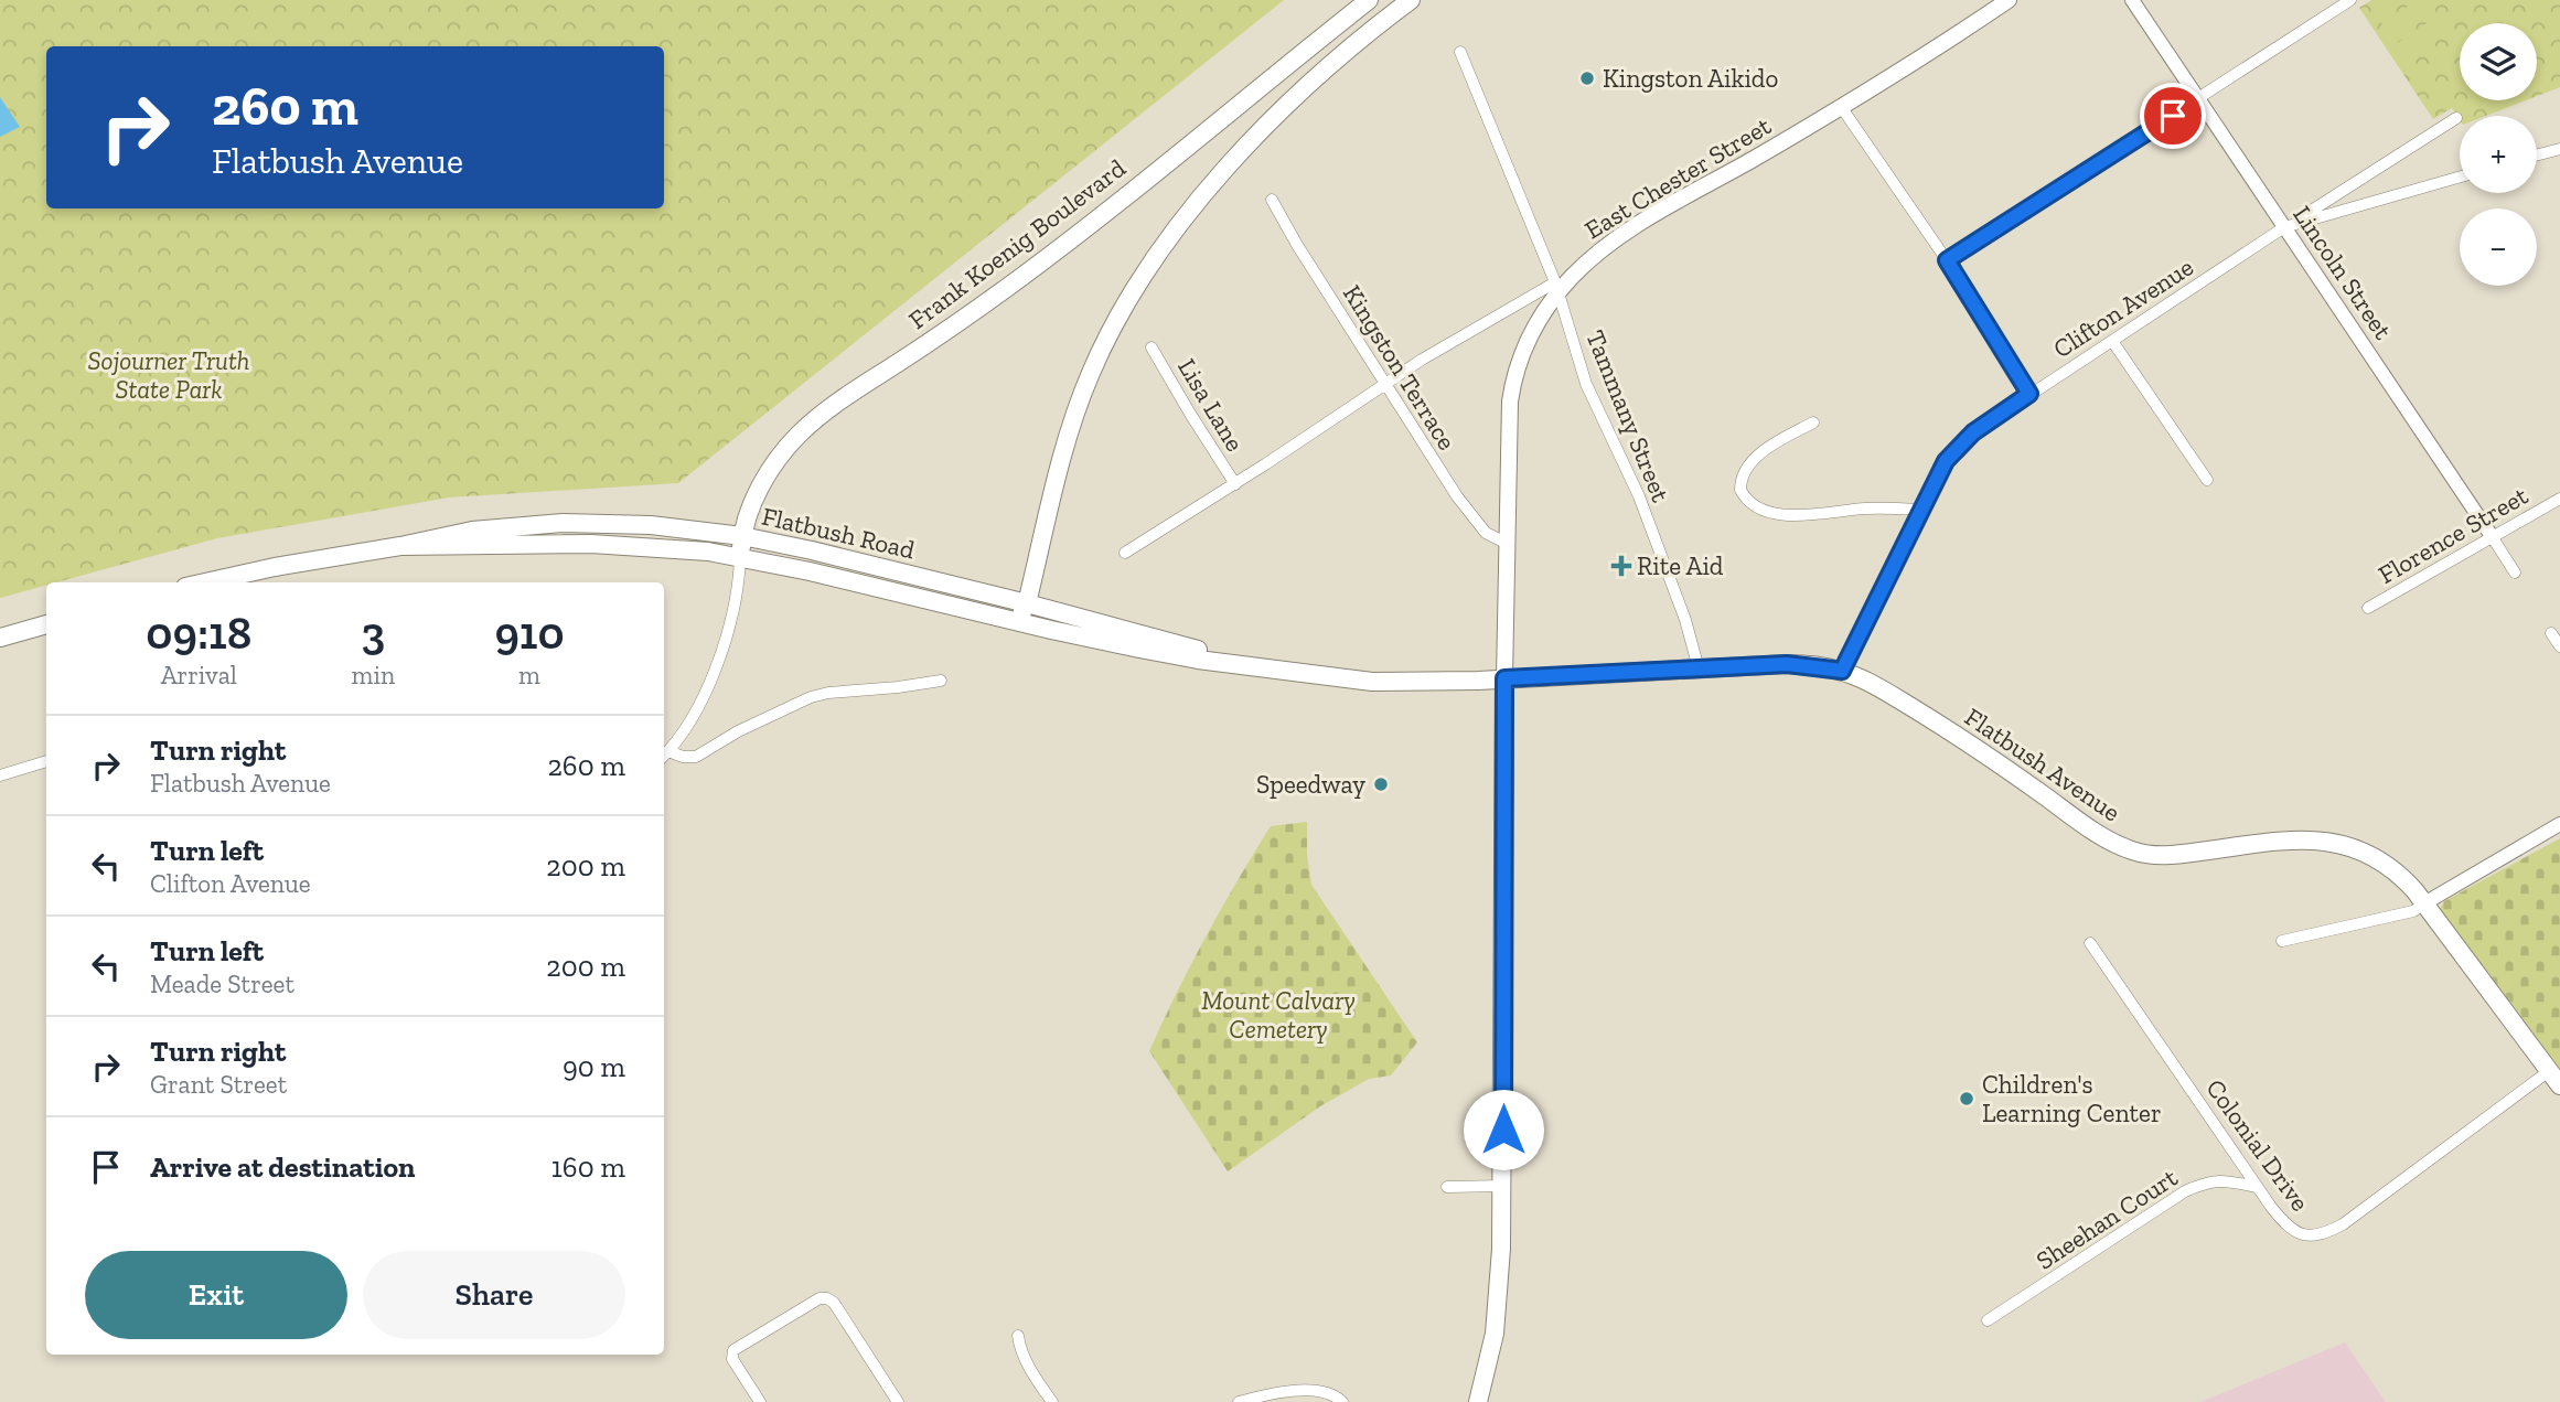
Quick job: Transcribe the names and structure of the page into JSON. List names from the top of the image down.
{
  "streets": {
    "main road": [
      "East Chester Street",
      "Frank Koenig Boulevard",
      "Flatbush Road",
      "Flatbush Avenue"
    ],
    "street": [
      "Lincoln Street",
      "Clifton Avenue",
      "Kingston Terrace",
      "Lisa Lane",
      "Tammany Street",
      "Florence Street",
      "Colonial Drive",
      "Sheehan Court"
    ]
  },
  "crossings": [
    ["East Chester Street", "Kingston Terrace"],
    ["East Chester Street", "Lisa Lane"],
    ["East Chester Street", "Tammany Street"],
    ["East Chester Street", "Flatbush Avenue"],
    ["Frank Koenig Boulevard", "Flatbush Road"],
    ["Lincoln Street", "Clifton Avenue"],
    ["Lincoln Street", "Florence Street"],
    ["Clifton Avenue", "Flatbush Avenue"],
    ["Tammany Street", "Flatbush Avenue"],
    ["Flatbush Road", "Flatbush Avenue"],
    ["Flatbush Avenue", "Colonial Drive"],
    ["Colonial Drive", "Sheehan Court"]
  ],
  "parks": ["Sojourner Truth State Park", "Mount Calvary Cemetery"],
  "places": {
    "other": ["Kingston Aikido", "Speedway", "Children's Learning Center"],
    "health": ["Rite Aid"]
  },
  "page": {
    "map_buttons": ["+", "−"],
    "turn": ["260 m", "Flatbush Avenue"],
    "eta": [
      "09:18",
      "Arrival",
      "3",
      "min",
      "910",
      "m"
    ],
    "list": [
      {
        "name": "Turn right",
        "note": "Flatbush Avenue",
        "value": "260 m"
      },
      {
        "name": "Turn left",
        "note": "Clifton Avenue",
        "value": "200 m"
      },
      {
        "name": "Turn left",
        "note": "Meade Street",
        "value": "200 m"
      },
      {
        "name": "Turn right",
        "note": "Grant Street",
        "value": "90 m"
      },
      {
        "name": "Arrive at destination",
        "value": "160 m"
      }
    ],
    "buttons": ["Exit", "Share"]
  }
}
